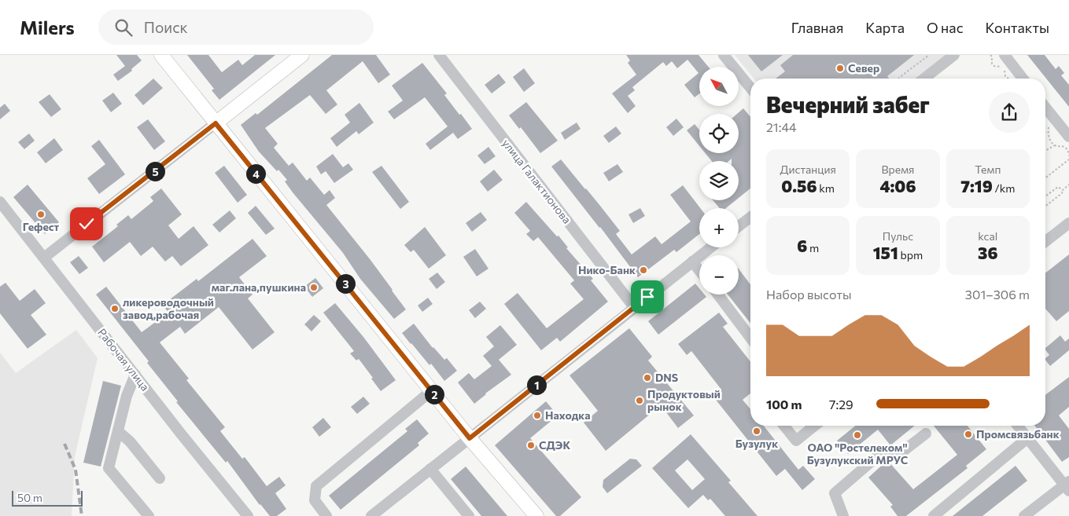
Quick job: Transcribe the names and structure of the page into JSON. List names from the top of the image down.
{
  "streets": {
    "street": ["улица Галактионова", "Рабочая улица"]
  },
  "places": [
    "Север",
    "Гефест",
    "Нико-Банк",
    "маг.лана,пушкина",
    "ликероводочный завод,рабочая",
    "DNS",
    "Продуктовый рынок",
    "Находка",
    "Бузулук",
    "Промсвязьбанк",
    "ОАО \"Ростелеком\" Бузулукский МРУС",
    "СДЭК"
  ],
  "scale_bar": "50 m",
  "north": "top left",
  "page": {
    "header": "Milers",
    "search": "Поиск",
    "nav": [
      "Главная",
      "Карта",
      "О нас",
      "Контакты"
    ],
    "map_buttons": ["+", "−"],
    "heading": ["Вечерний забег", "21:44"],
    "stats": [
      ["Дистанция", "0.56 km"],
      ["Время", "4:06"],
      ["Темп", "7:19 /km"],
      ["6 m"],
      ["Пульс", "151 bpm"],
      ["kcal", "36"]
    ],
    "pins": [
      "5",
      "4",
      "3",
      "1",
      "2"
    ],
    "chart": ["Набор высоты", "301–306 m"],
    "list": [
      {
        "name": "100 m",
        "note": "7:29"
      }
    ],
    "scale": "50 m"
  }
}
